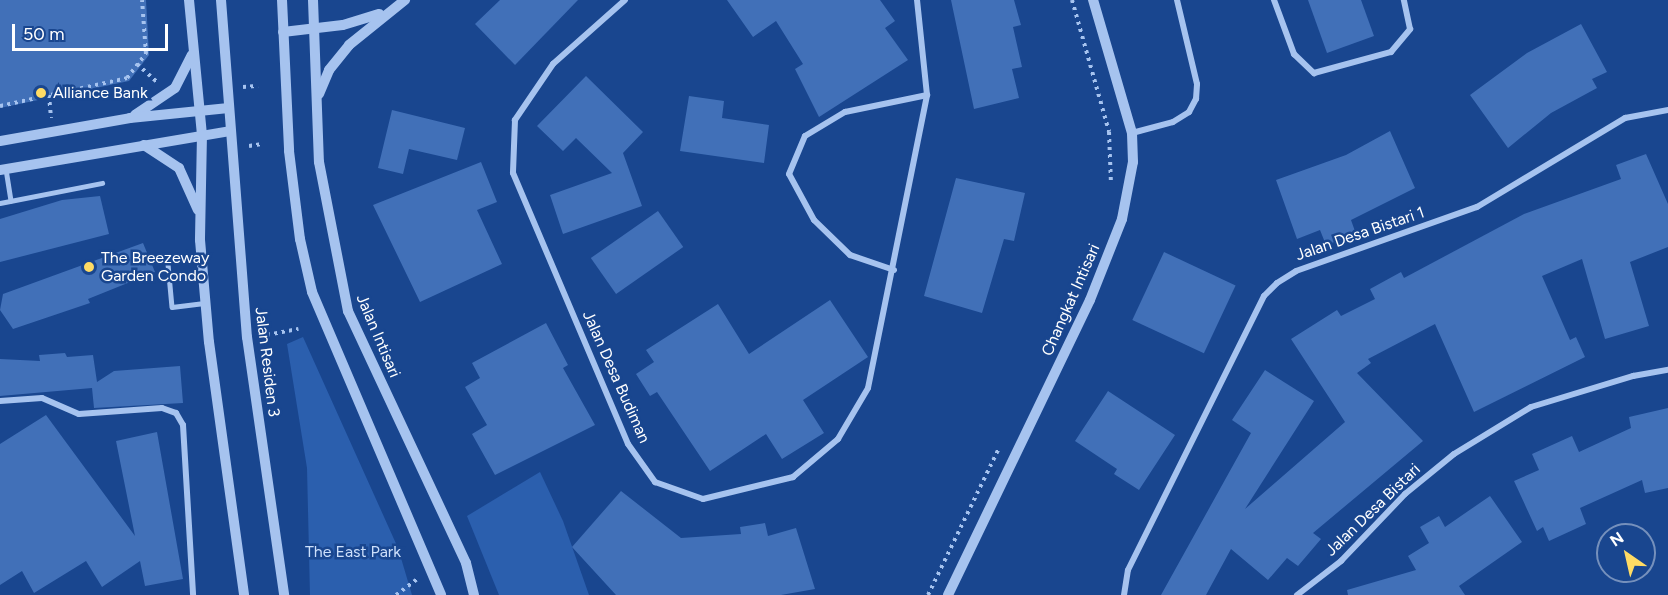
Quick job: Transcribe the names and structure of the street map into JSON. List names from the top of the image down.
{
  "streets": {
    "street": [
      "Jalan Desa Bistari 1",
      "Changkat Intisari",
      "Jalan Intisari",
      "Jalan Residen 3",
      "Jalan Desa Budiman",
      "Jalan Desa Bistari"
    ]
  },
  "parks": ["The East Park"],
  "places": ["Alliance Bank", "The Breezeway Garden Condo"],
  "scale_bar": "50 m",
  "north": "top left"
}
